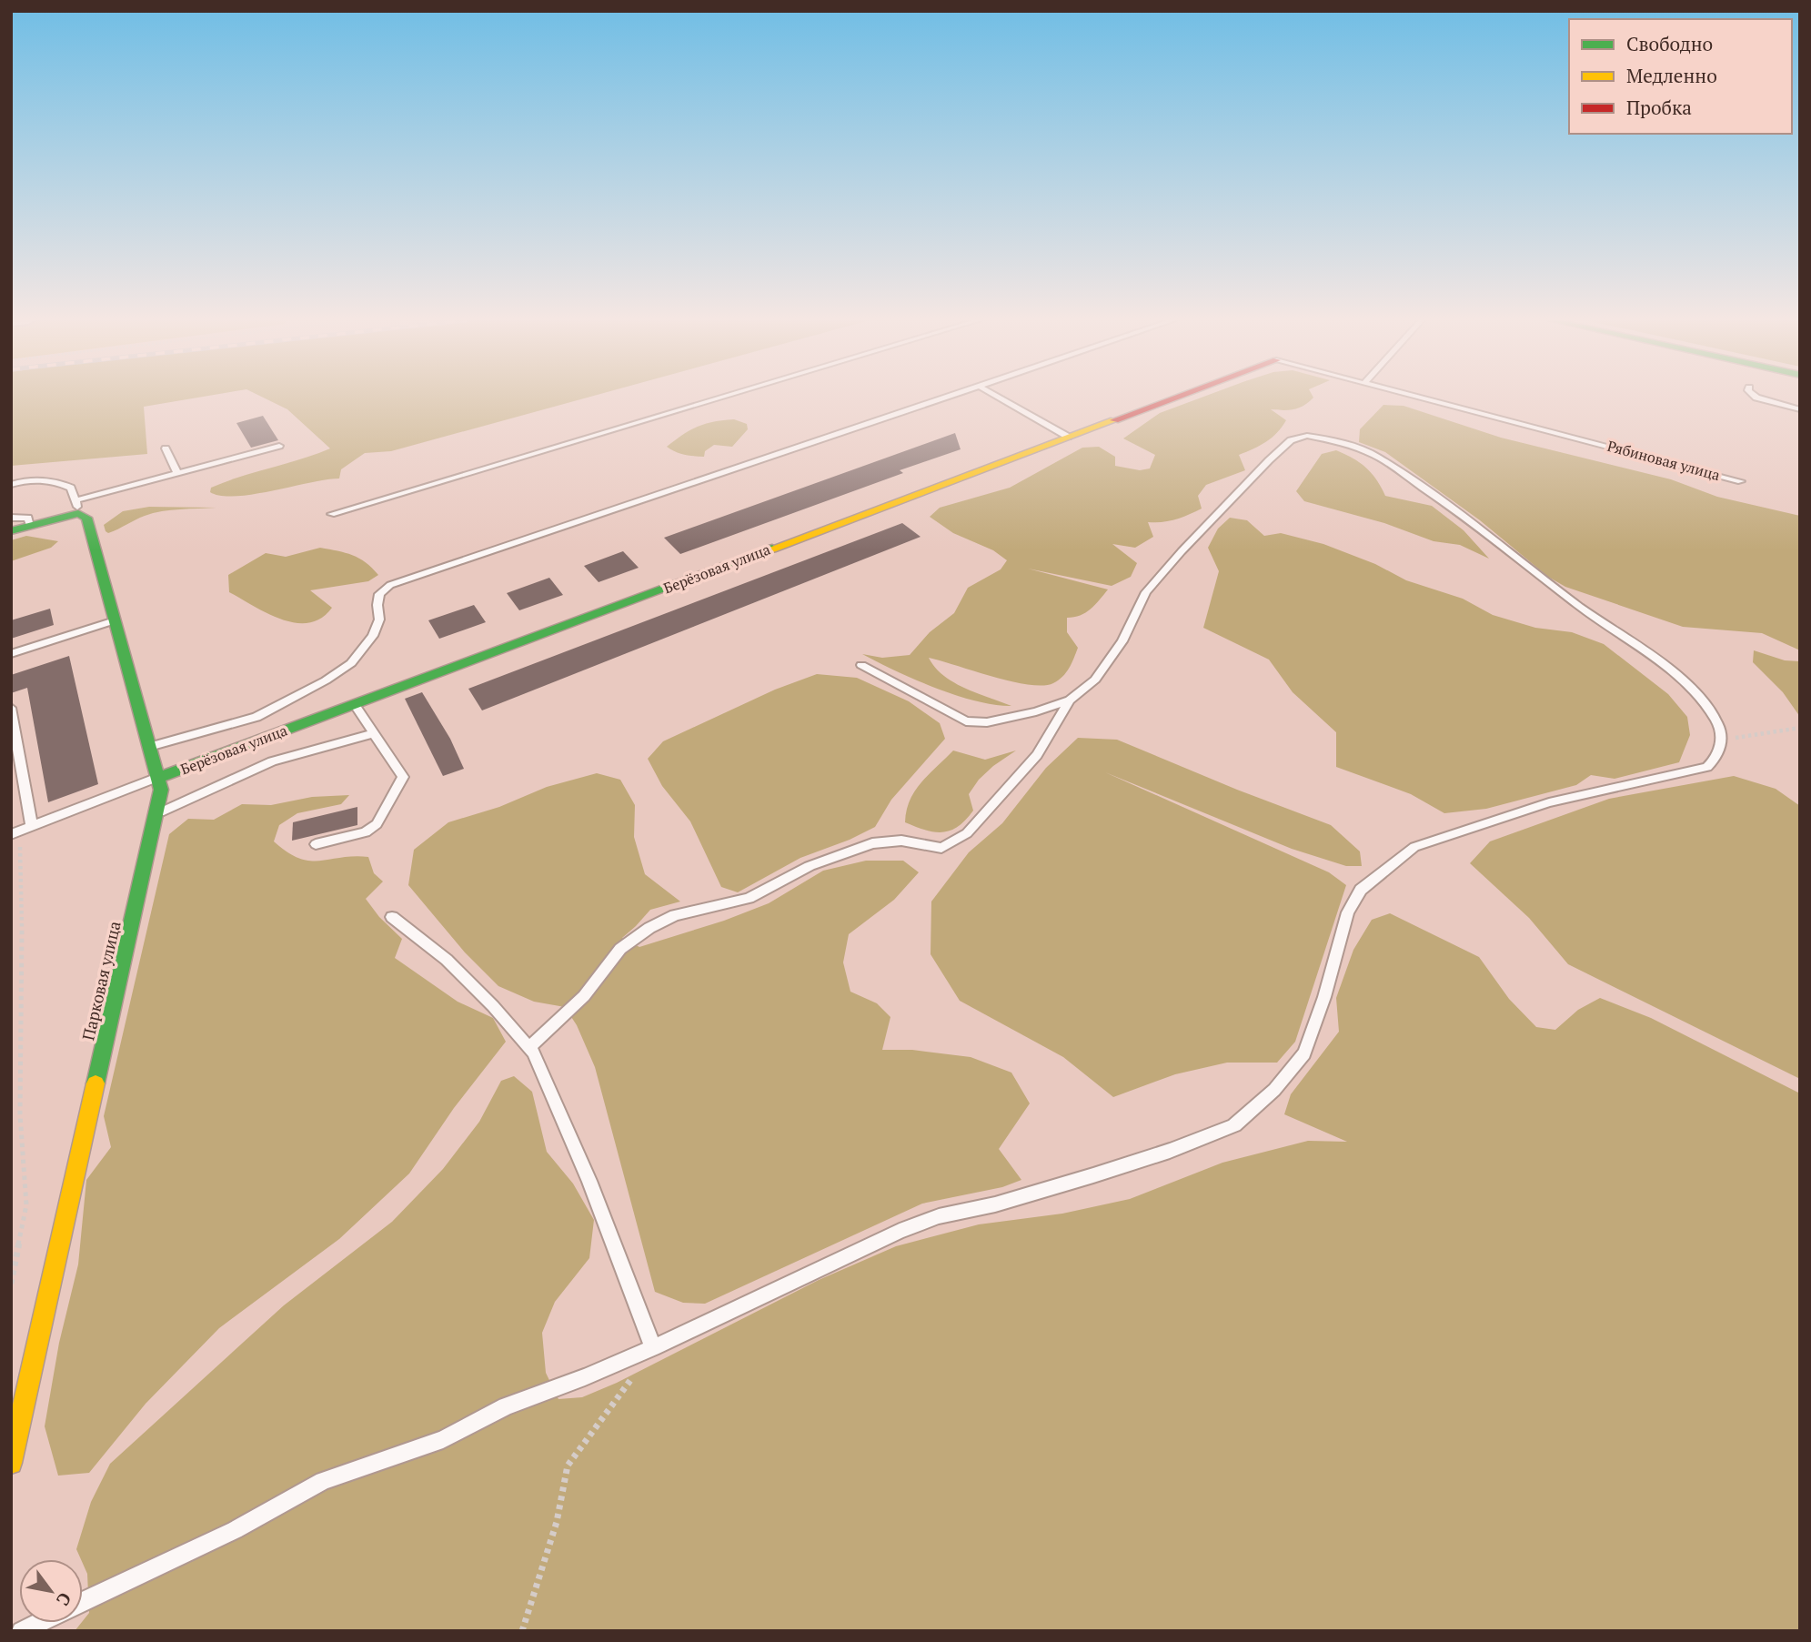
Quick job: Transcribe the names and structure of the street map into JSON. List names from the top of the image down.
{
  "streets": {
    "street": ["Берёзовая улица", "Парковая улица"],
    "lane": ["Рябиновая улица"]
  },
  "crossings": [
    ["Берёзовая улица", "Парковая улица"]
  ],
  "legend": ["Свободно", "Медленно", "Пробка"],
  "north": "bottom right"
}
